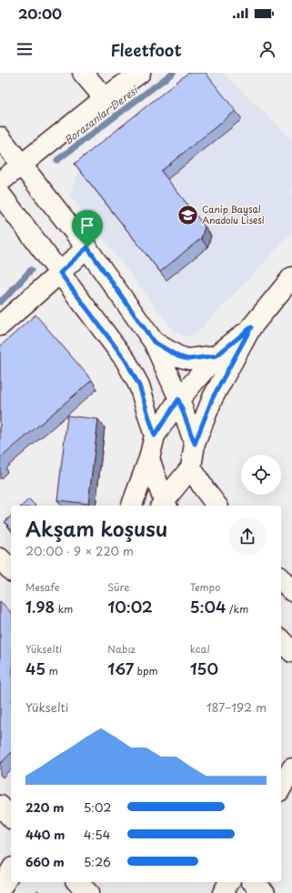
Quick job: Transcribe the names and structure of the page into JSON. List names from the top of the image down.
{
  "water": ["Borazanlar Deresi"],
  "places": {
    "school or university": ["Canip Baysal Anadolu Lisesi"]
  },
  "page": {
    "status": "20:00",
    "header": "Fleetfoot",
    "heading": ["Akşam koşusu", "20:00 · 9 × 220 m"],
    "stats": [
      ["Mesafe", "1.98 km"],
      ["Süre", "10:02"],
      ["Tempo", "5:04 /km"],
      ["Yükselti", "45 m"],
      ["Nabız", "167 bpm"],
      ["kcal", "150"]
    ],
    "chart": ["Yükselti", "187–192 m"],
    "list": [
      {
        "name": "220 m",
        "note": "5:02"
      },
      {
        "name": "440 m",
        "note": "4:54"
      },
      {
        "name": "660 m",
        "note": "5:26"
      }
    ]
  }
}
